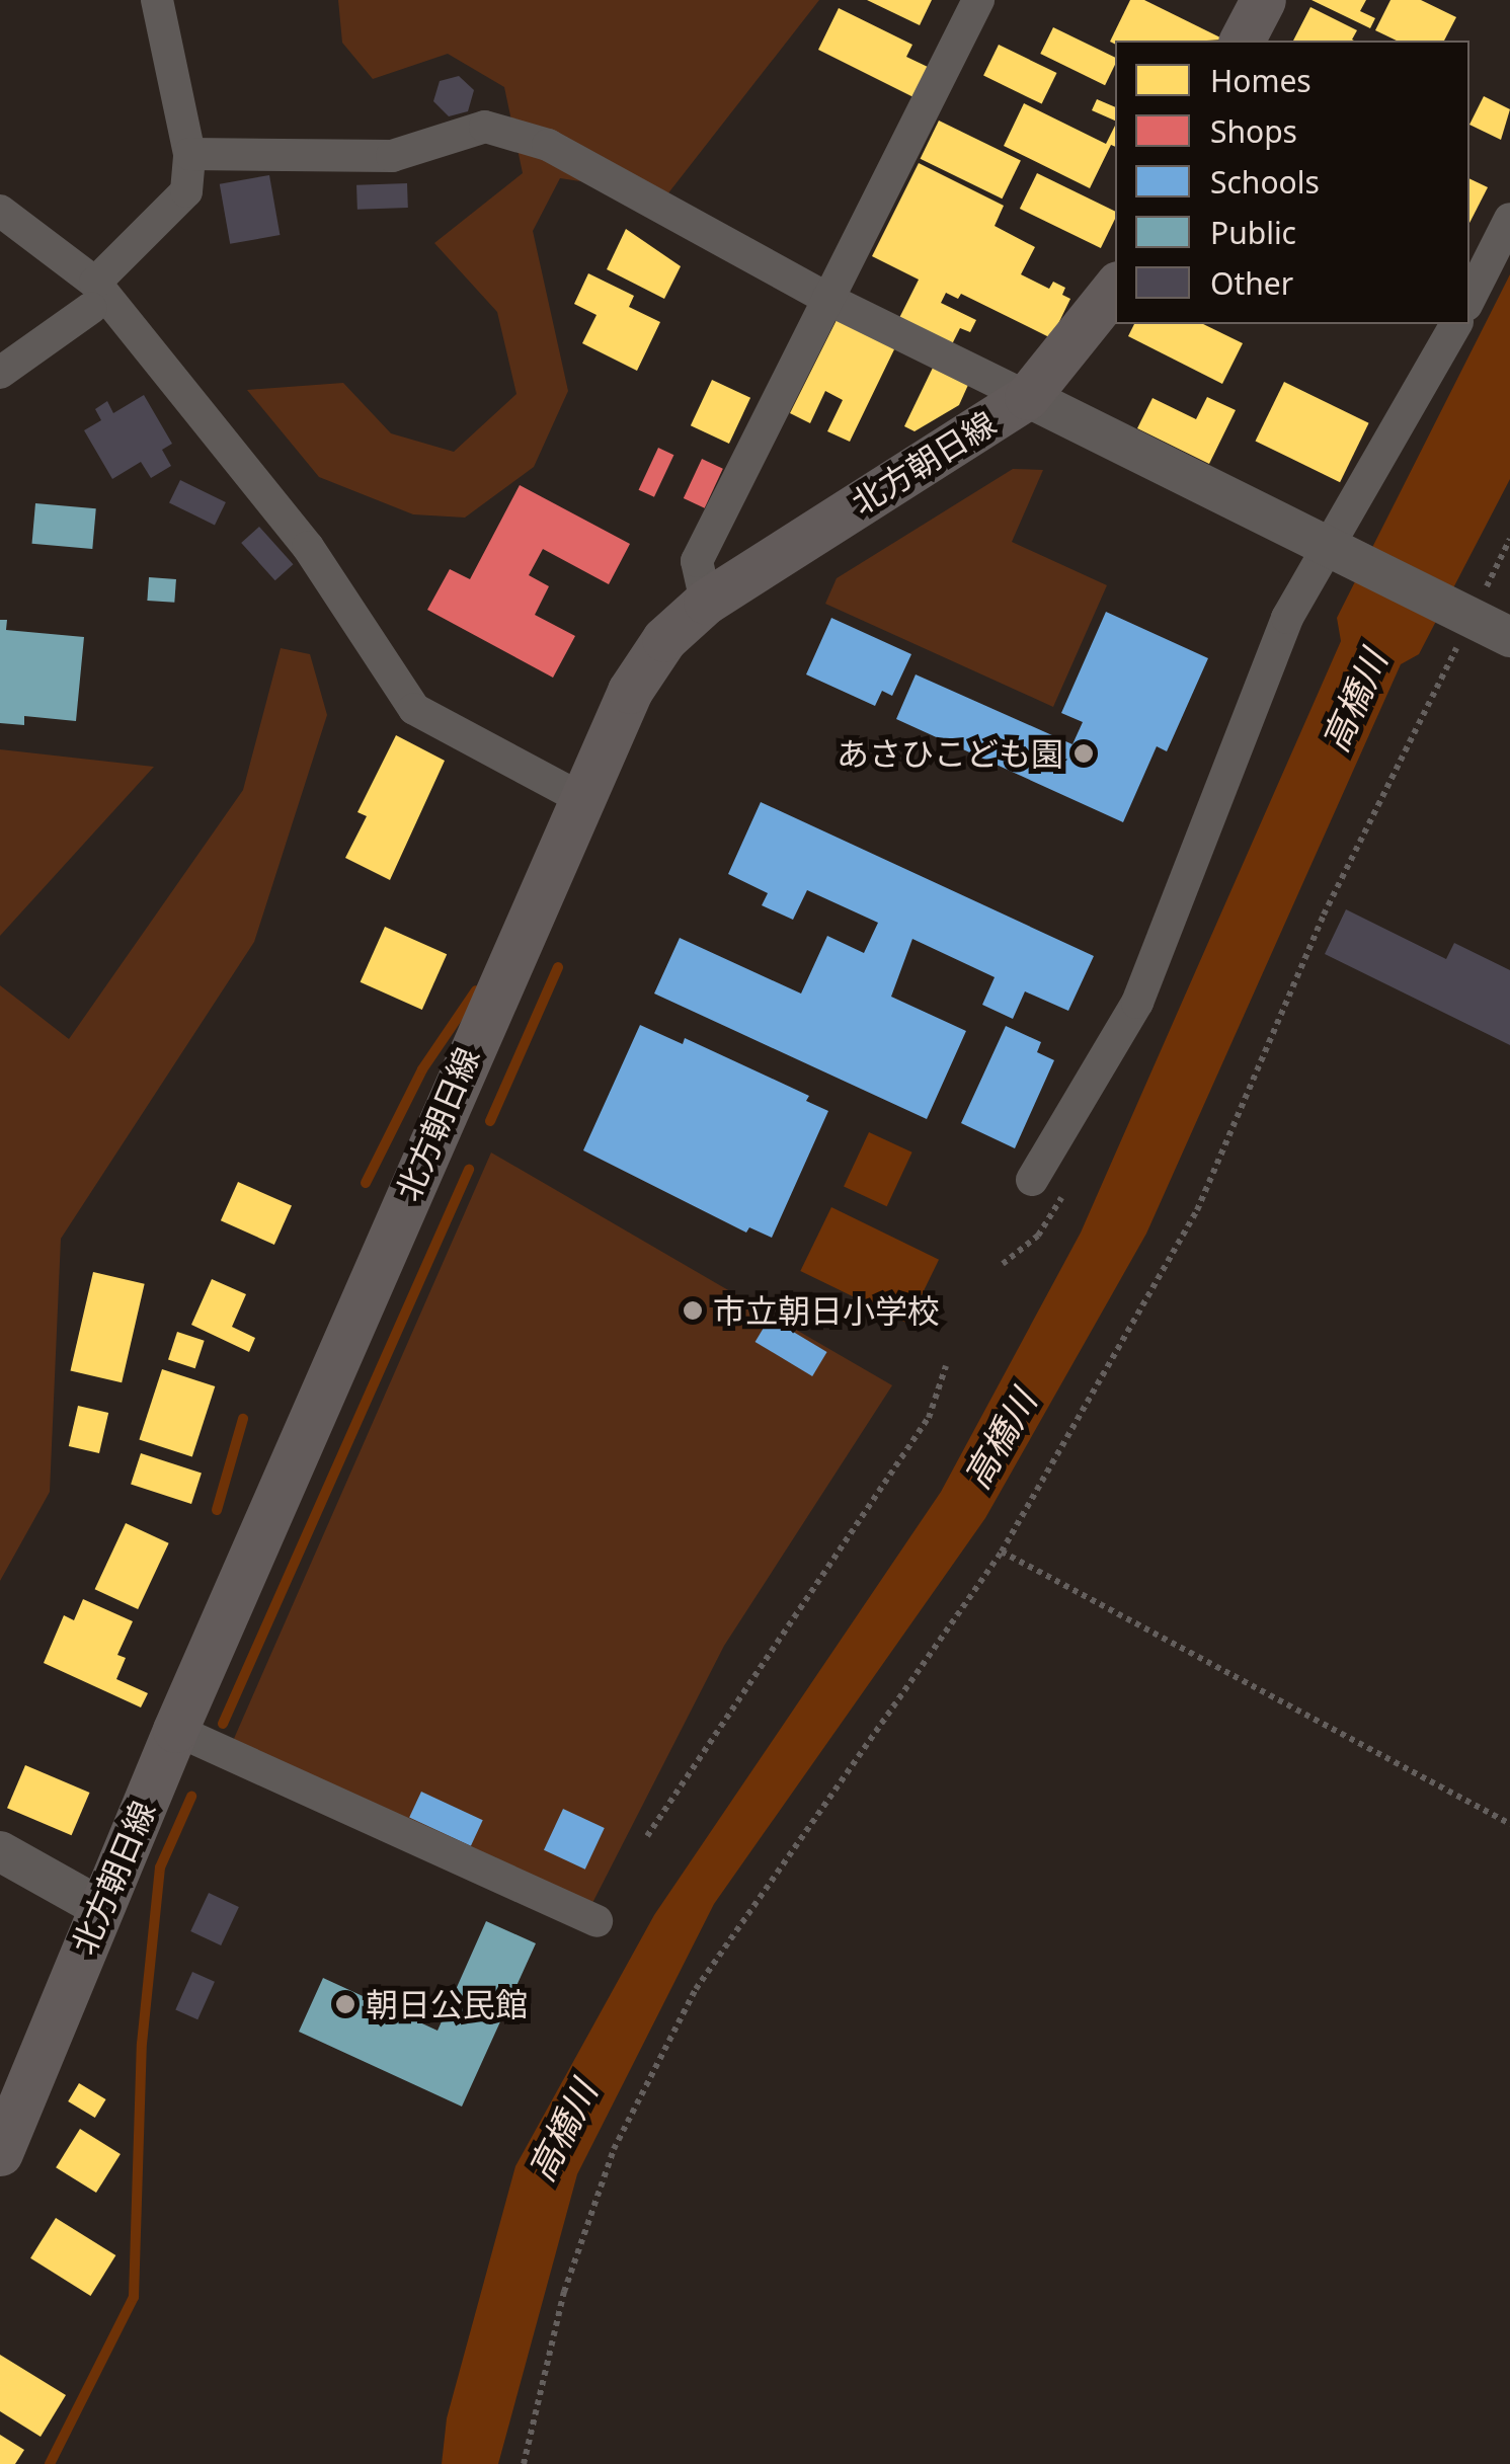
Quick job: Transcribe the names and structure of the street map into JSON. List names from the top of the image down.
{
  "streets": {
    "main road": ["北方朝日線"]
  },
  "water": ["高橋川"],
  "places": ["あさひこども園", "市立朝日小学校", "朝日公民館"],
  "legend": [
    "Homes",
    "Shops",
    "Schools",
    "Public",
    "Other"
  ]
}
